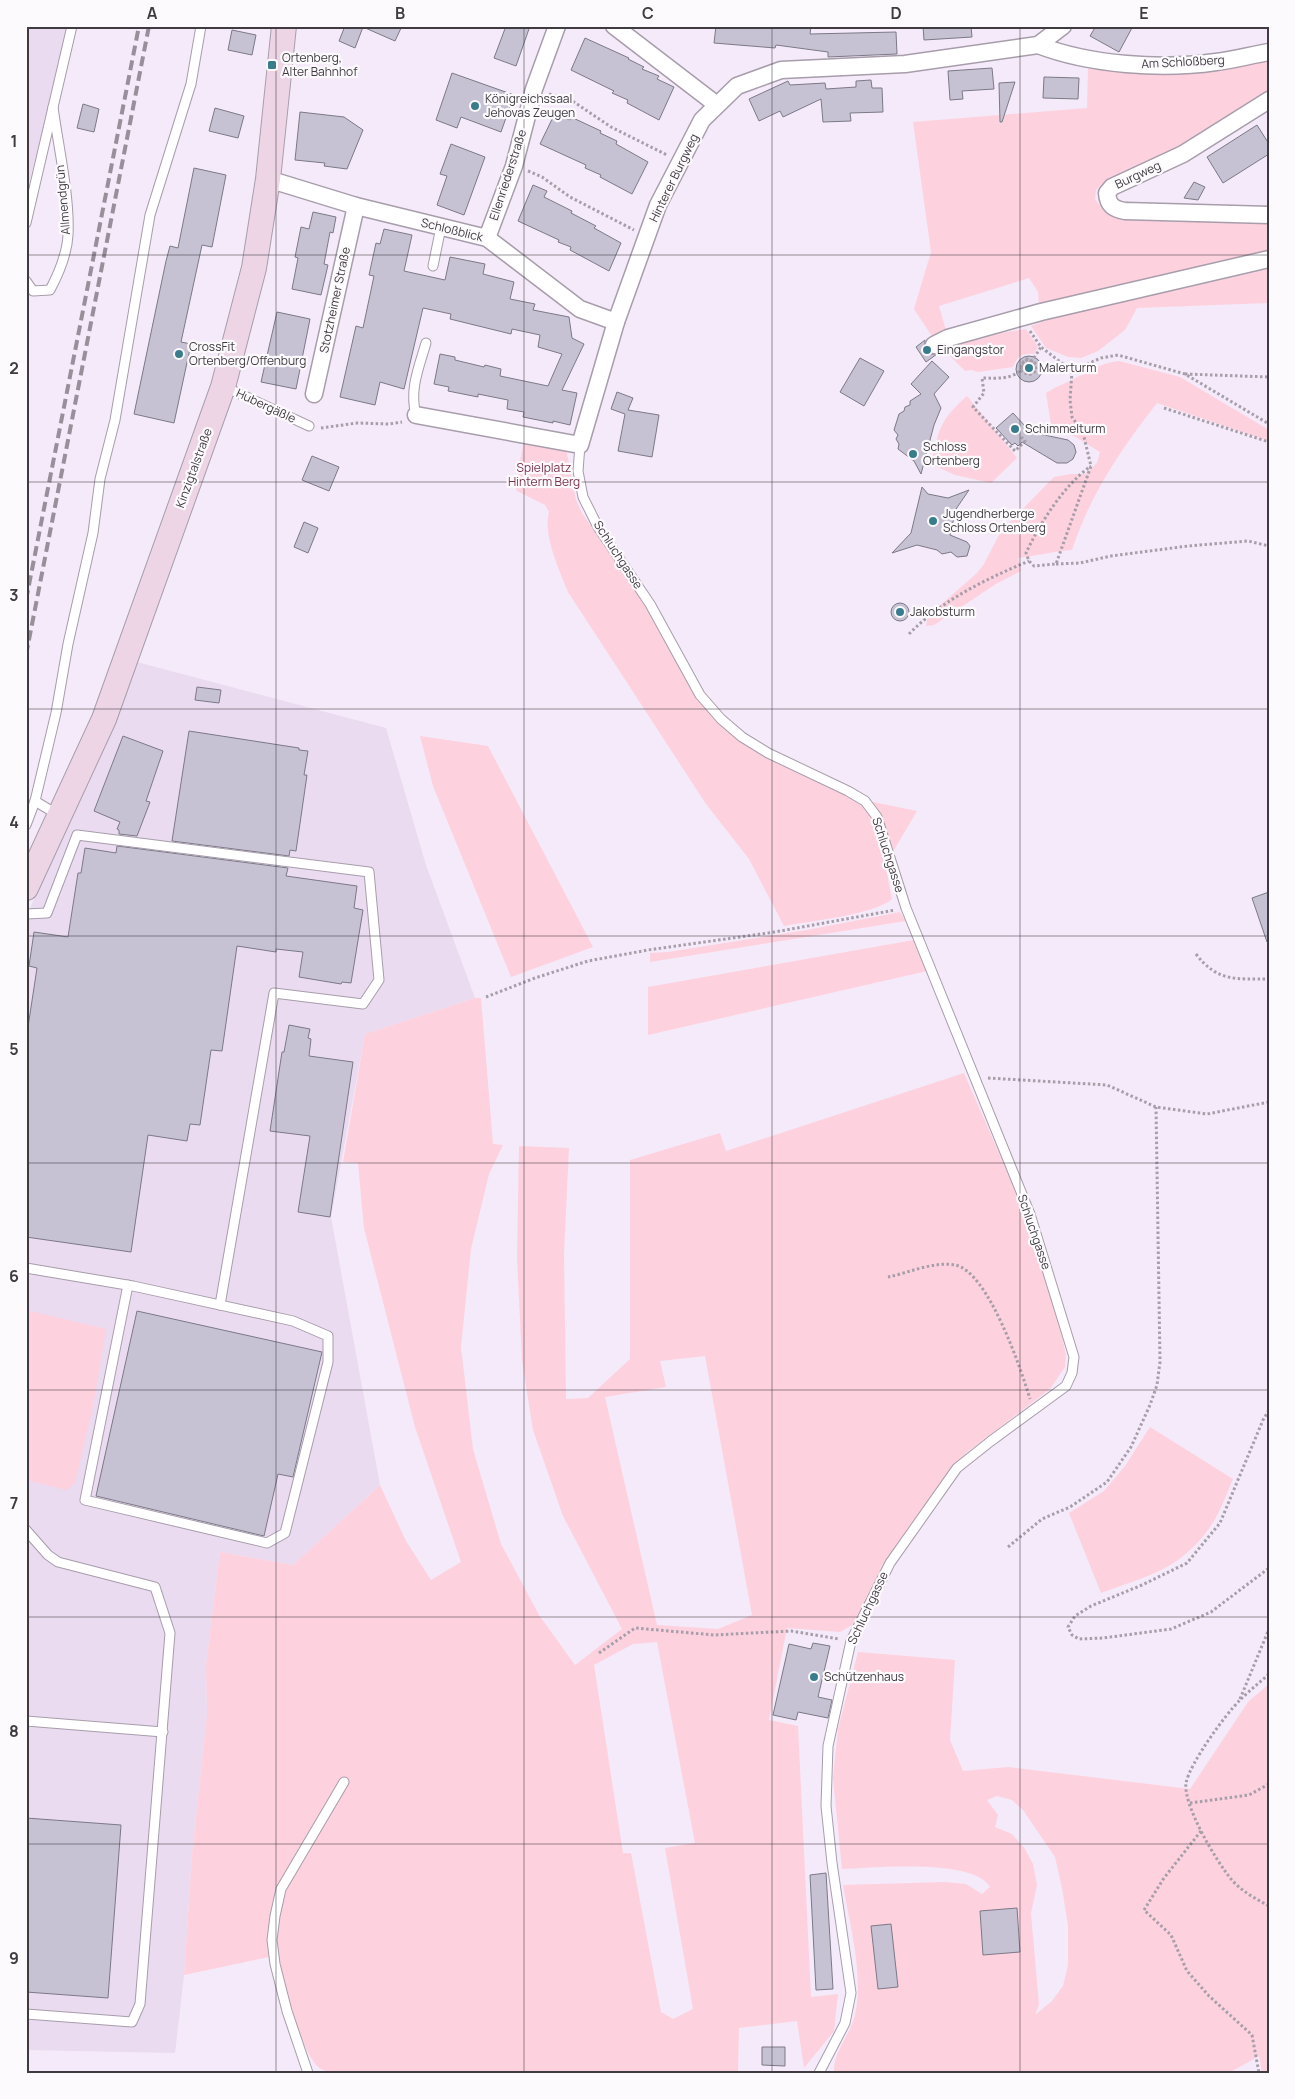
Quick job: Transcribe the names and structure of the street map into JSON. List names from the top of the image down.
{
  "streets": {
    "main road": ["Kinzigtalstraße"],
    "street": [
      "Am Schloßberg",
      "Ellenriederstraße",
      "Burgweg",
      "Hinterer Burgweg",
      "Schloßblick",
      "Stotzheimer Straße"
    ],
    "lane": ["Allmendgrün", "Hubergäßle", "Schluchgasse"]
  },
  "crossings": [
    ["Am Schloßberg", "Hinterer Burgweg"],
    ["Ellenriederstraße", "Schloßblick"],
    ["Hinterer Burgweg", "Schloßblick"],
    ["Hinterer Burgweg", "Schluchgasse"],
    ["Schloßblick", "Stotzheimer Straße"],
    ["Schloßblick", "Kinzigtalstraße"],
    ["Hubergäßle", "Kinzigtalstraße"]
  ],
  "parks": ["Spielplatz Hinterm Berg"],
  "places": {
    "transit": ["Ortenberg, Alter Bahnhof"],
    "other": [
      "Königreichssaal Jehovas Zeugen",
      "Eingangstor",
      "CrossFit Ortenberg/Offenburg",
      "Malerturm",
      "Schimmelturm",
      "Schloss Ortenberg",
      "Jugendherberge Schloss Ortenberg",
      "Jakobsturm",
      "Schützenhaus"
    ]
  },
  "grid": {
    "columns": [
      "A",
      "B",
      "C",
      "D",
      "E"
    ],
    "rows": [
      "1",
      "2",
      "3",
      "4",
      "5",
      "6",
      "7",
      "8",
      "9"
    ]
  }
}
